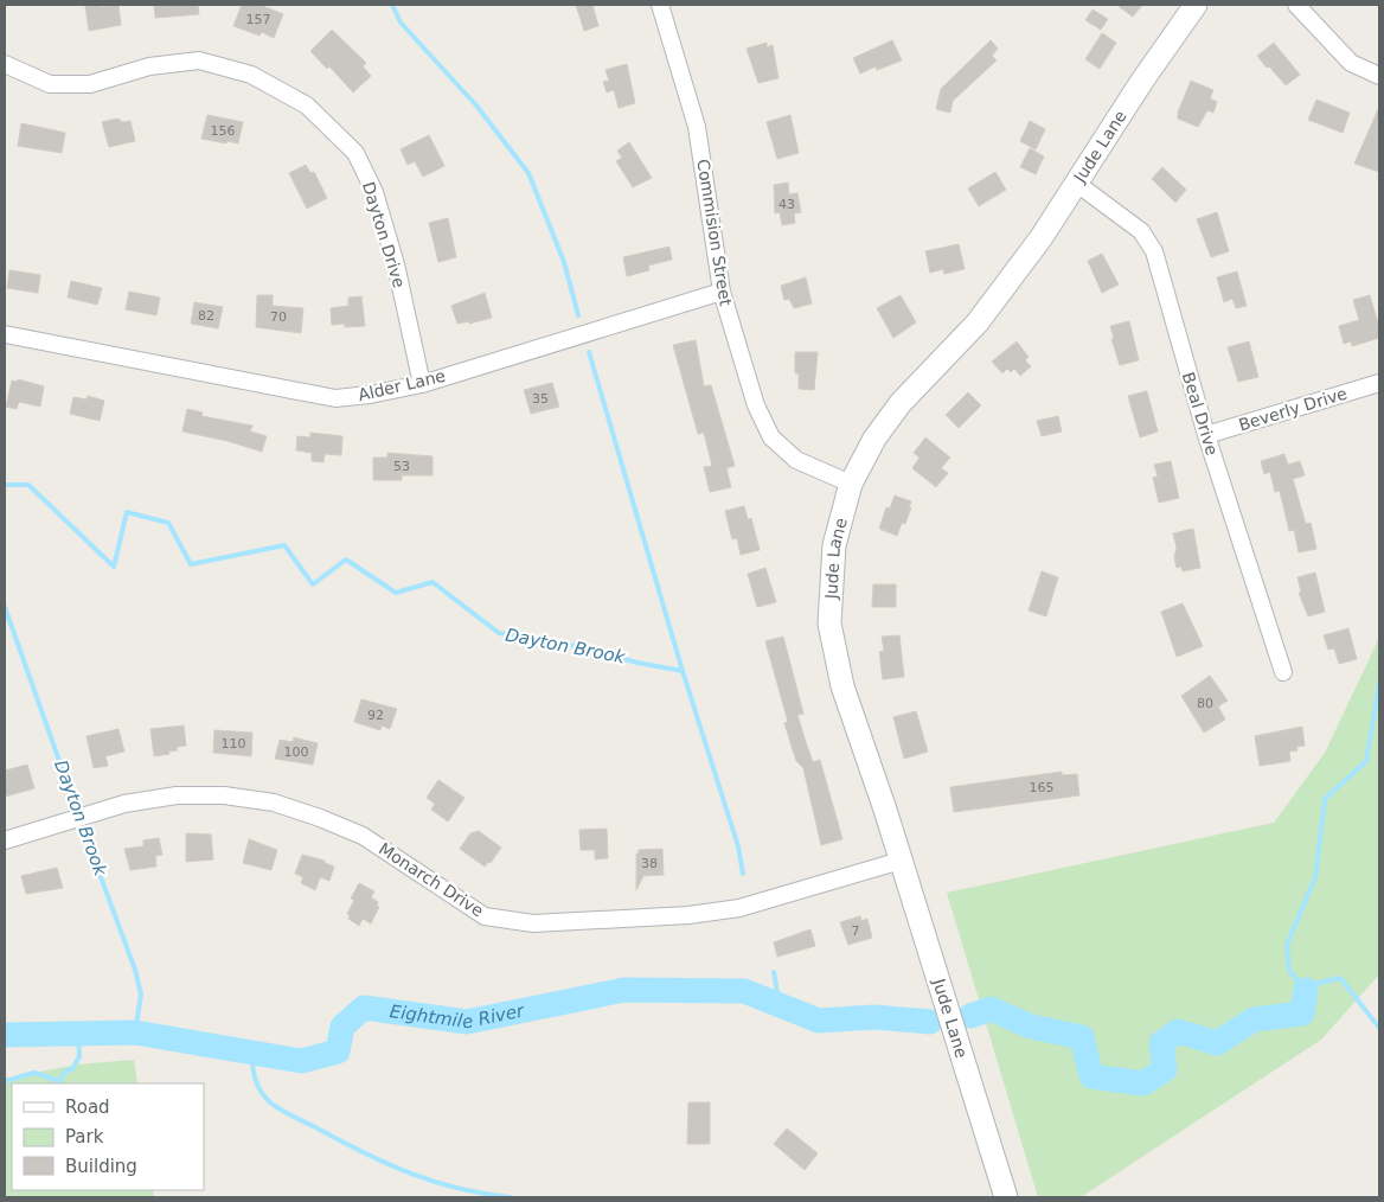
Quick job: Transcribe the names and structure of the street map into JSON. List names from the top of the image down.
{
  "streets": {
    "street": [
      "Jude Lane",
      "Commision Street",
      "Dayton Drive",
      "Alder Lane",
      "Beverly Drive",
      "Beal Drive",
      "Monarch Drive"
    ]
  },
  "crossings": [
    ["Jude Lane", "Commision Street"],
    ["Jude Lane", "Beal Drive"],
    ["Jude Lane", "Monarch Drive"],
    ["Commision Street", "Alder Lane"],
    ["Dayton Drive", "Alder Lane"],
    ["Beverly Drive", "Beal Drive"]
  ],
  "water": ["Dayton Brook", "Eightmile River"],
  "house_numbers": [
    "157",
    "156",
    "43",
    "82",
    "70",
    "35",
    "53",
    "80",
    "92",
    "110",
    "100",
    "165",
    "38",
    "7"
  ],
  "legend": ["Road", "Park", "Building"]
}
